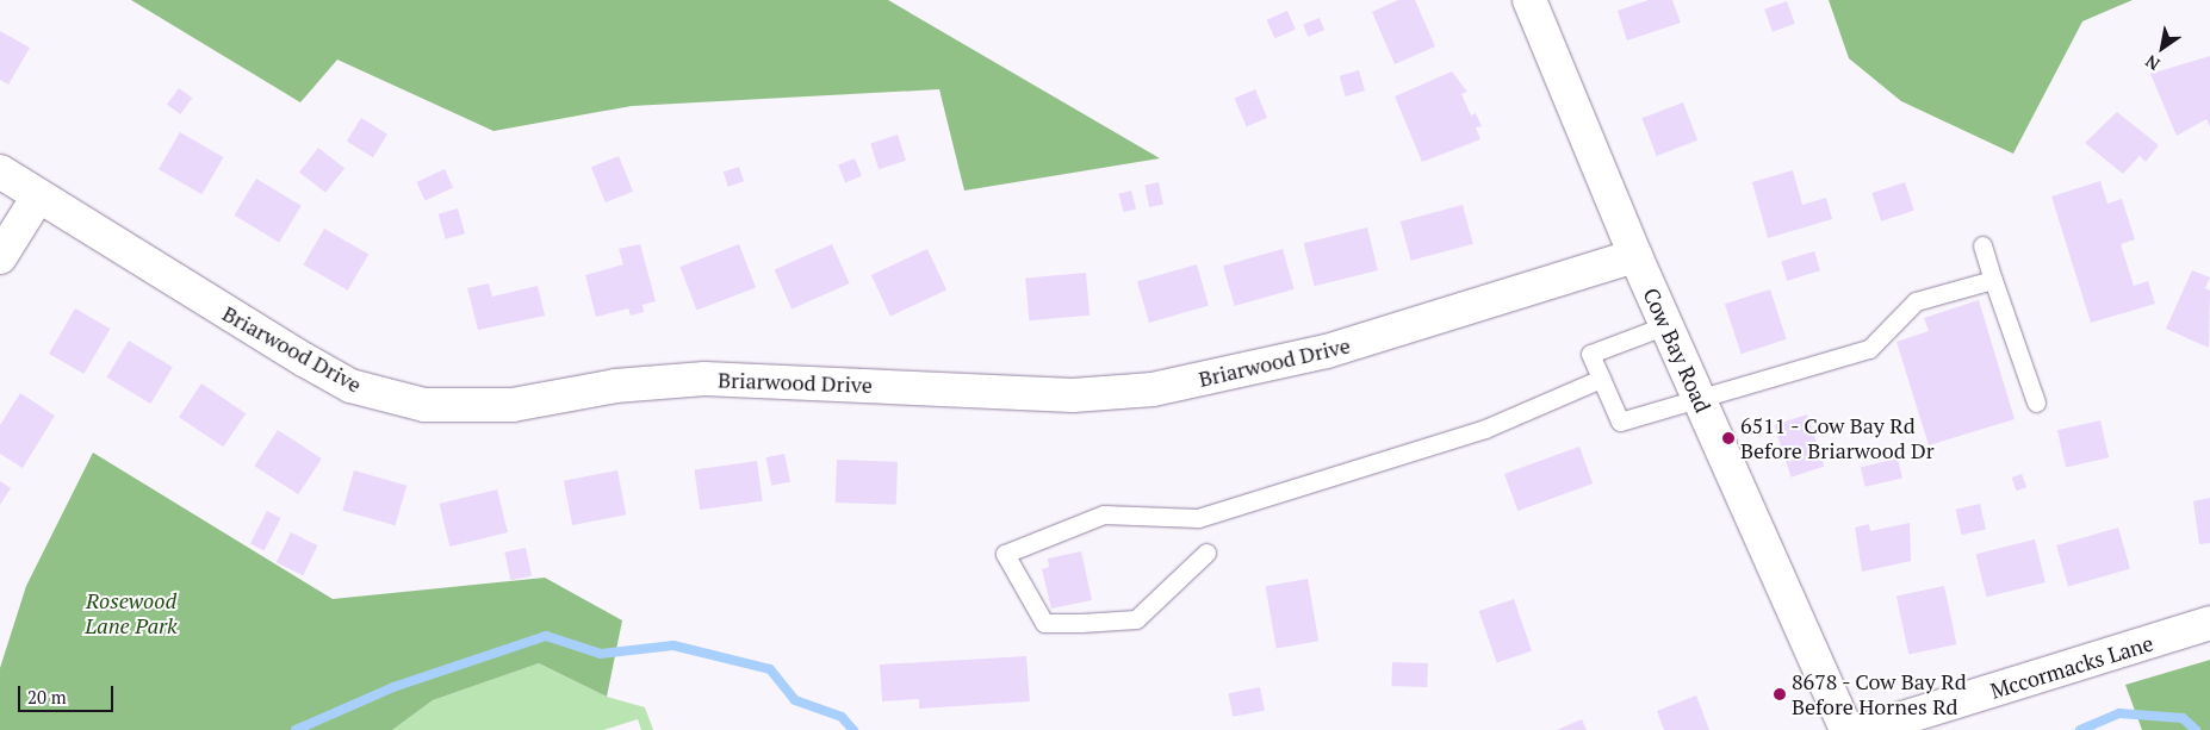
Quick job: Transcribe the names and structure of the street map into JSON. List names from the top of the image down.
{
  "streets": {
    "street": ["Briarwood Drive", "Cow Bay Road", "Mccormacks Lane"]
  },
  "crossings": [
    ["Briarwood Drive", "Cow Bay Road"]
  ],
  "parks": ["Rosewood Lane Park"],
  "places": ["6511 - Cow Bay Rd Before Briarwood Dr", "8678 - Cow Bay Rd Before Hornes Rd"],
  "scale_bar": "20 m",
  "north": "bottom left"
}
